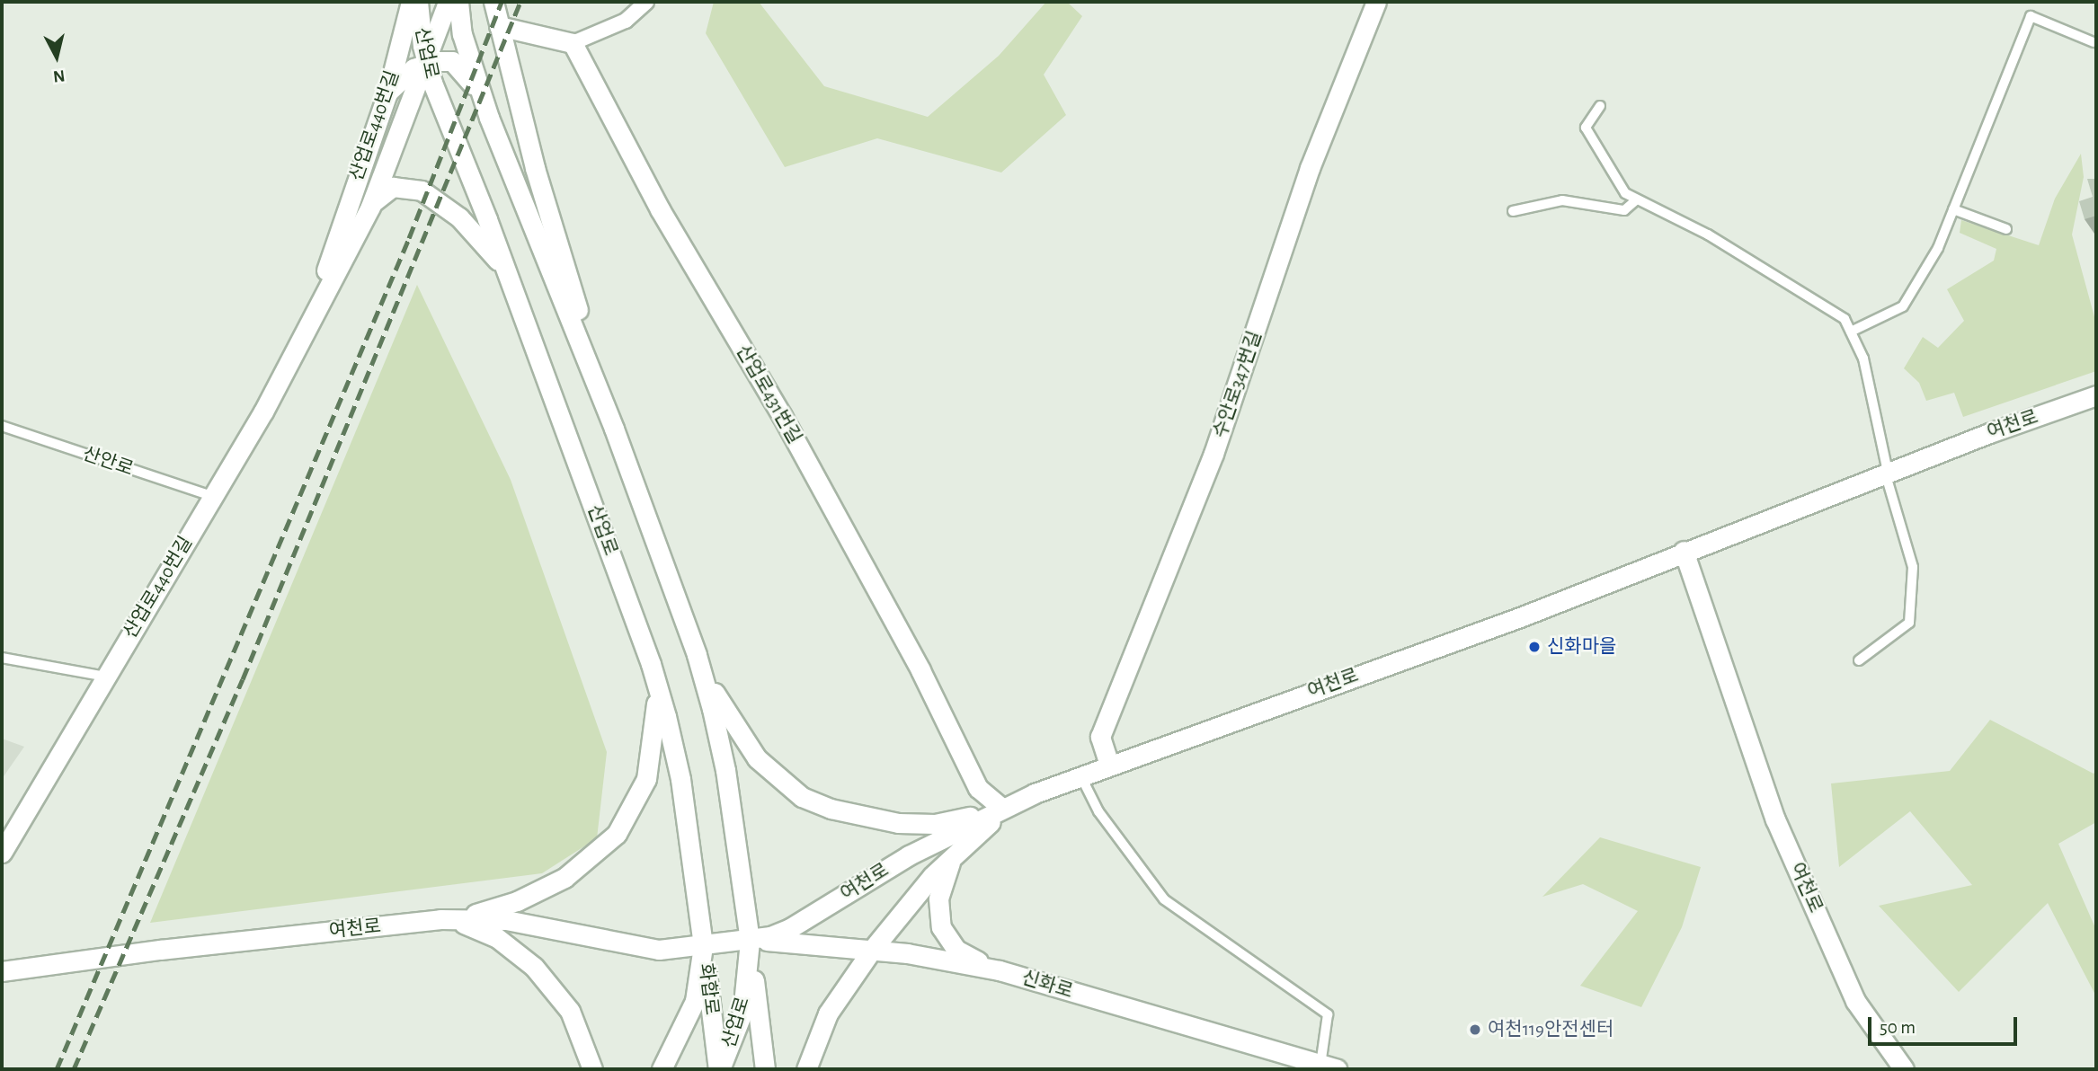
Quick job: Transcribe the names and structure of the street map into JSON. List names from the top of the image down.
{
  "streets": {
    "main road": [
      "산업로",
      "산업로440번길",
      "수안로347번길",
      "산업로431번길",
      "여천로",
      "신화로",
      "화합로"
    ],
    "lane": ["산안로"]
  },
  "crossings": [
    ["산업로", "산업로440번길"],
    ["산업로", "여천로"],
    ["산업로", "신화로"],
    ["산업로", "화합로"],
    ["산업로440번길", "산안로"],
    ["수안로347번길", "여천로"],
    ["산업로431번길", "여천로"],
    ["여천로", "신화로"],
    ["여천로", "화합로"]
  ],
  "places": ["신화마을", "여천119안전센터"],
  "scale_bar": "50 m",
  "north": "bottom"
}
